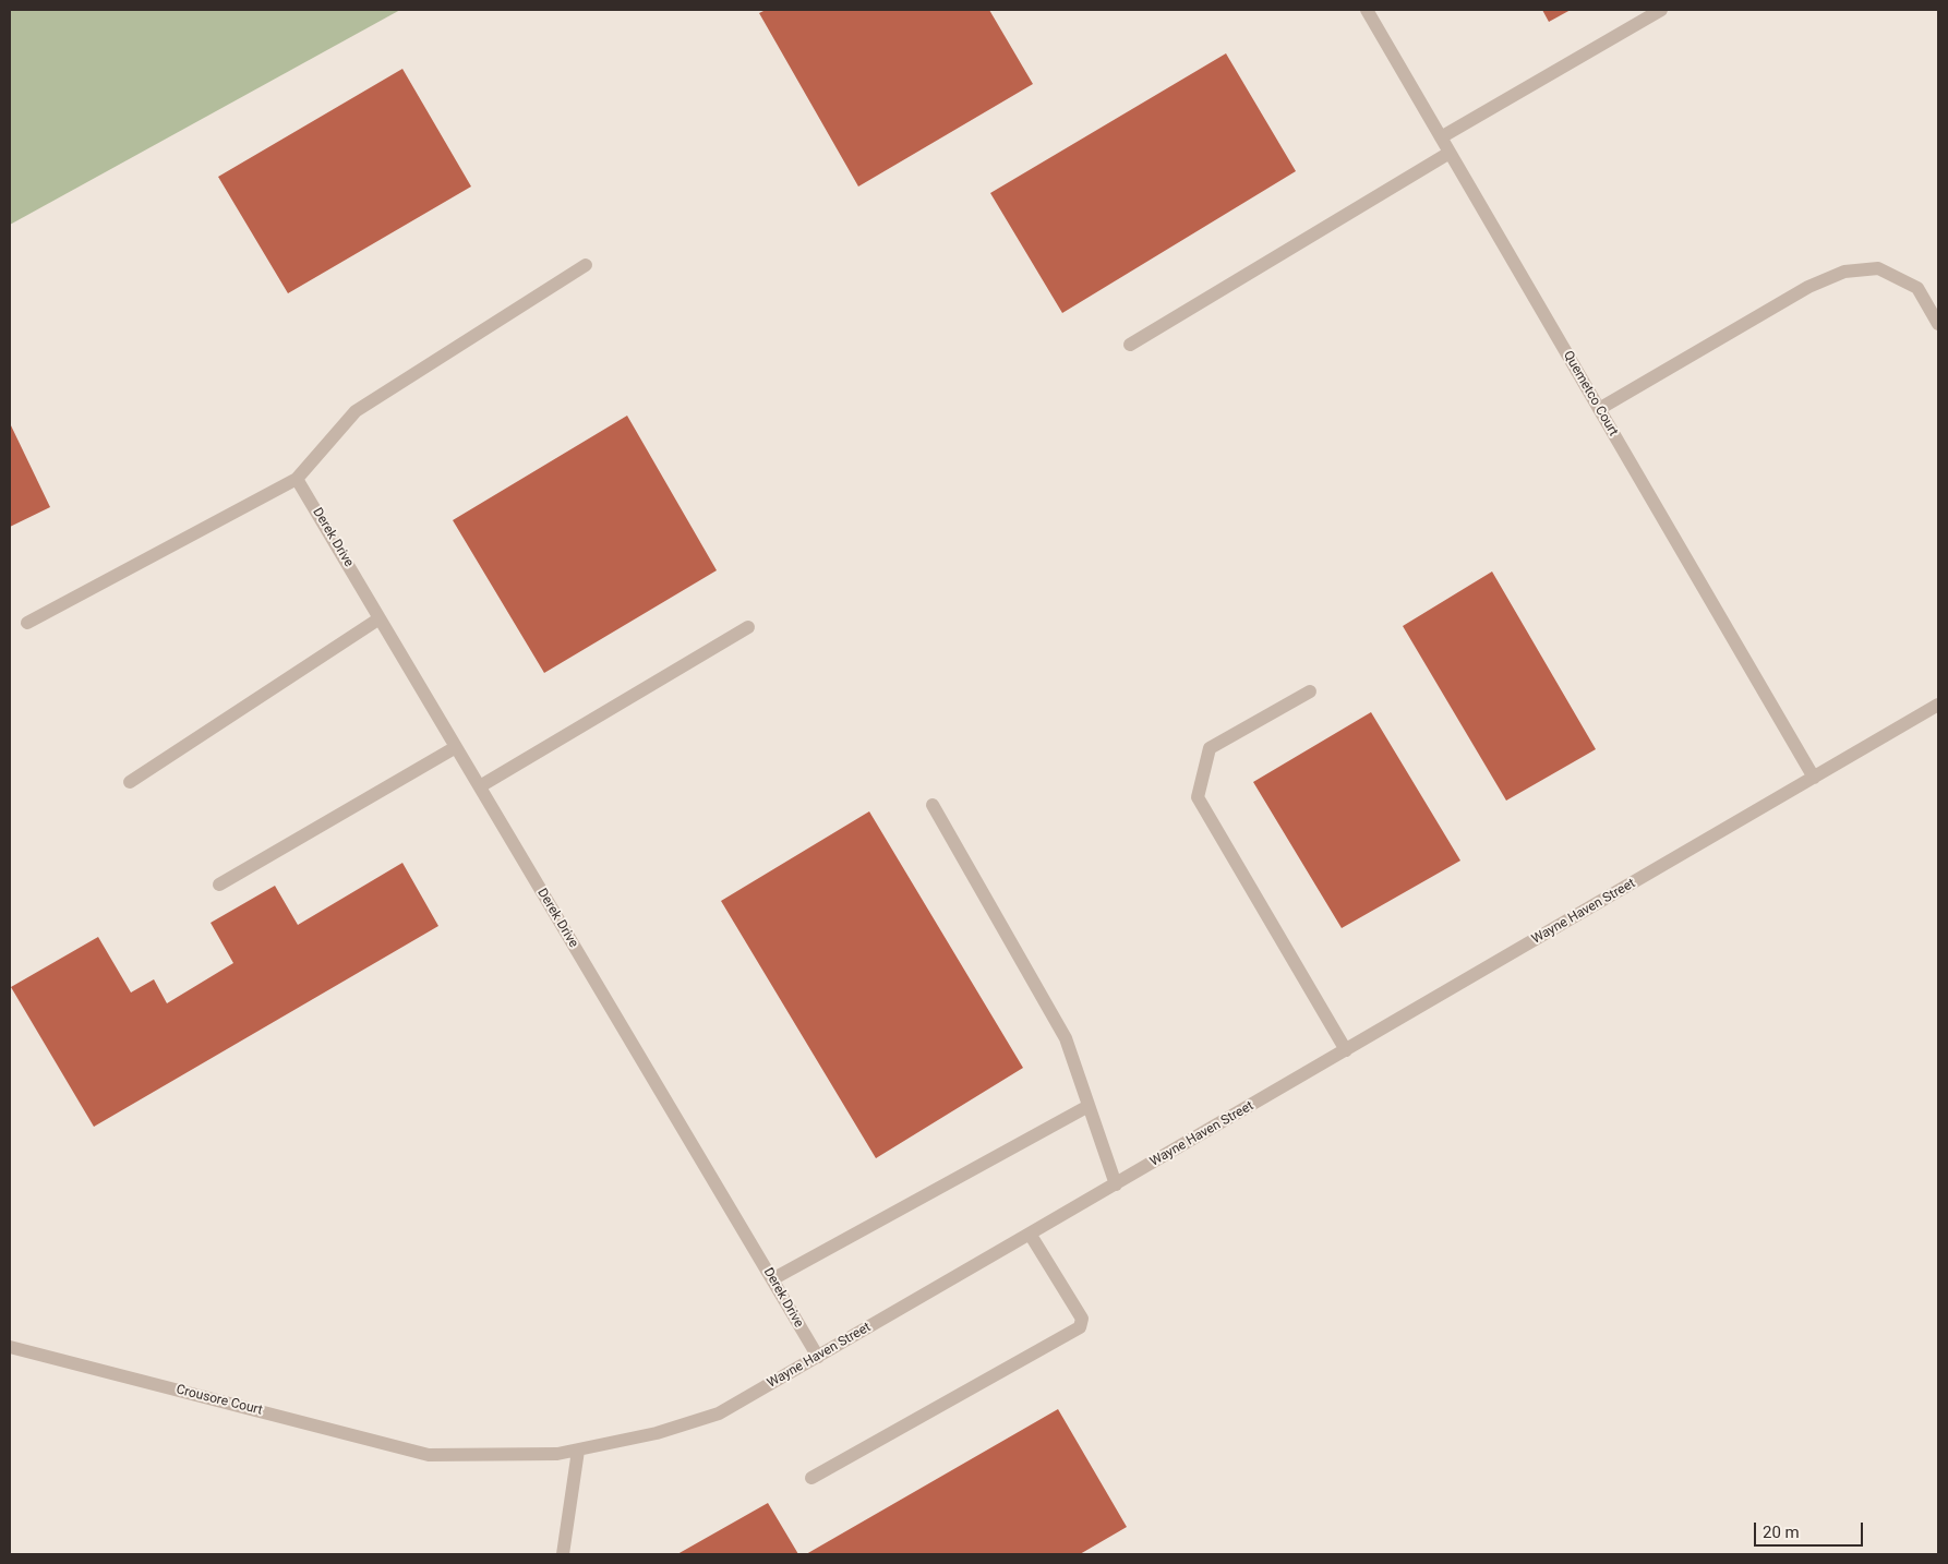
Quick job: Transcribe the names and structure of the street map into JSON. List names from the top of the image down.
{
  "streets": {
    "street": [
      "Quemetco Court",
      "Derek Drive",
      "Wayne Haven Street",
      "Crousore Court"
    ]
  },
  "crossings": [
    ["Quemetco Court", "Wayne Haven Street"],
    ["Derek Drive", "Wayne Haven Street"],
    ["Wayne Haven Street", "Crousore Court"]
  ],
  "scale_bar": "20 m"
}
